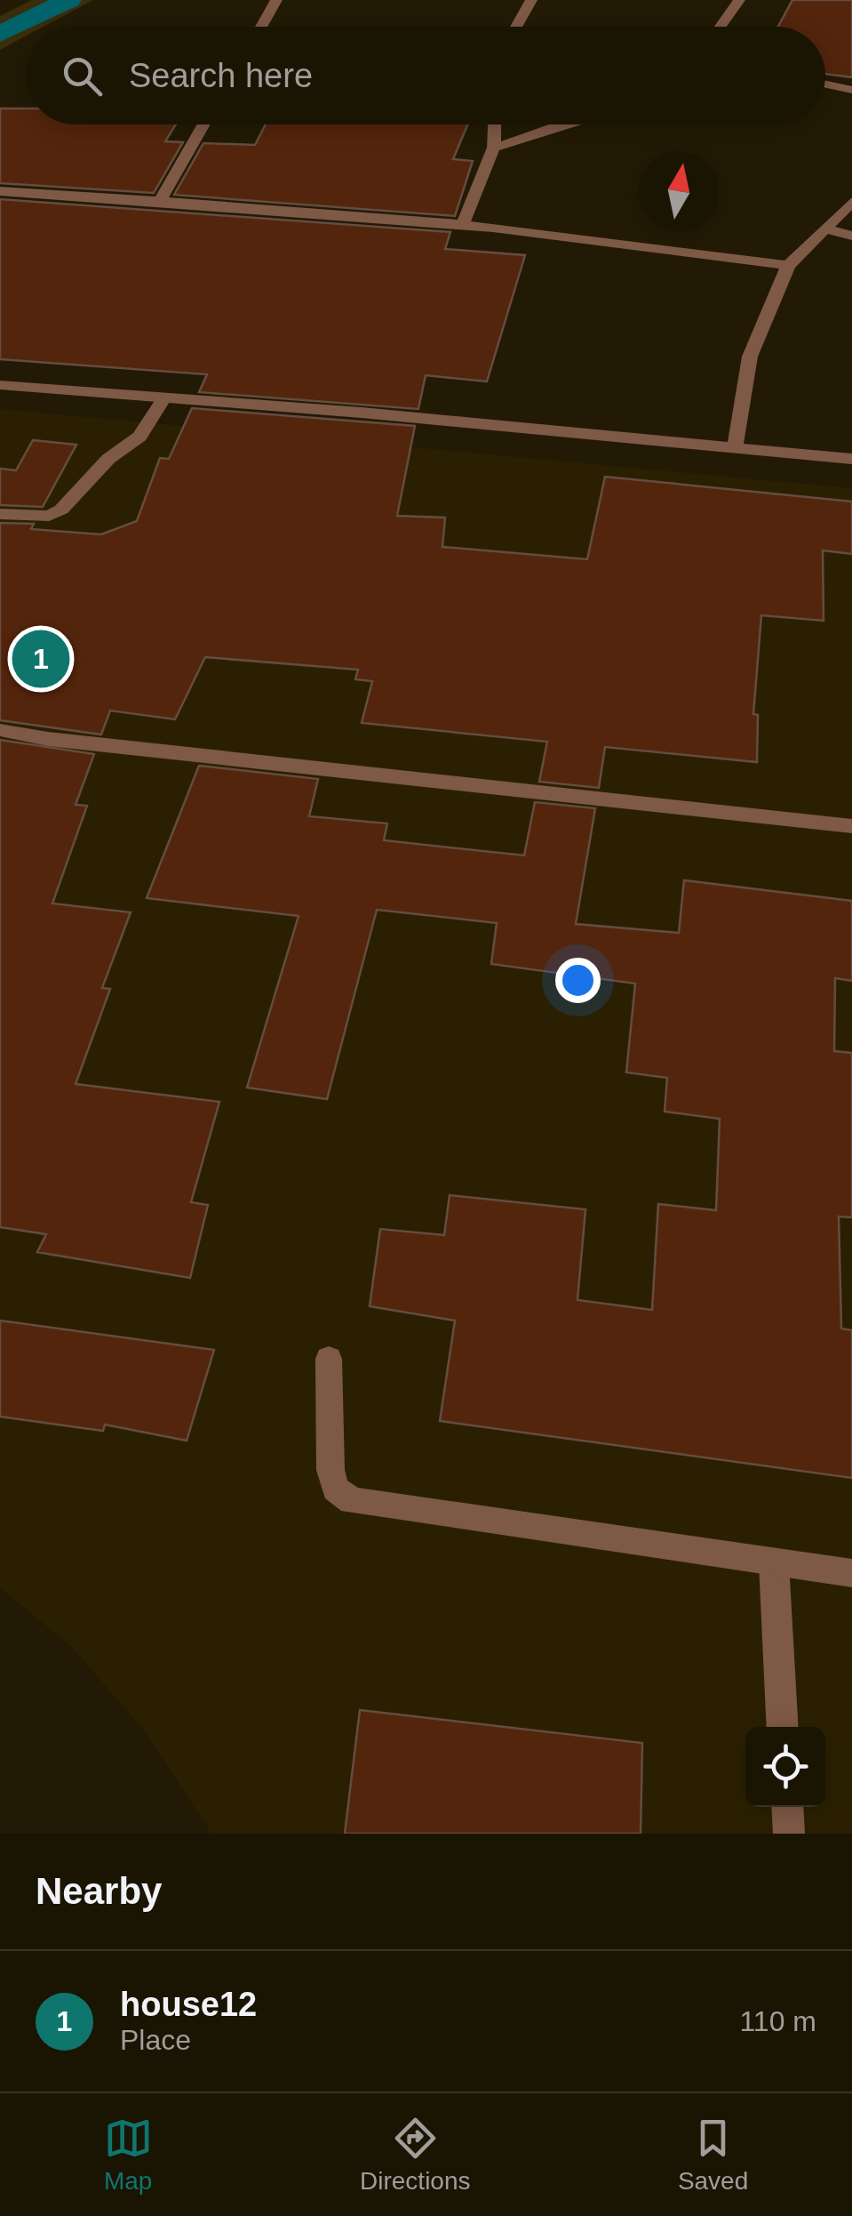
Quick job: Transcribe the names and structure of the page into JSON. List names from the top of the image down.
{
  "north": "top",
  "page": {
    "search": "Search here",
    "pins": "1",
    "heading": "Nearby",
    "list": [
      {
        "mark": "1",
        "name": "house12",
        "note": "Place",
        "value": "110 m"
      }
    ],
    "nav": ["Map", "Directions", "Saved"]
  }
}
